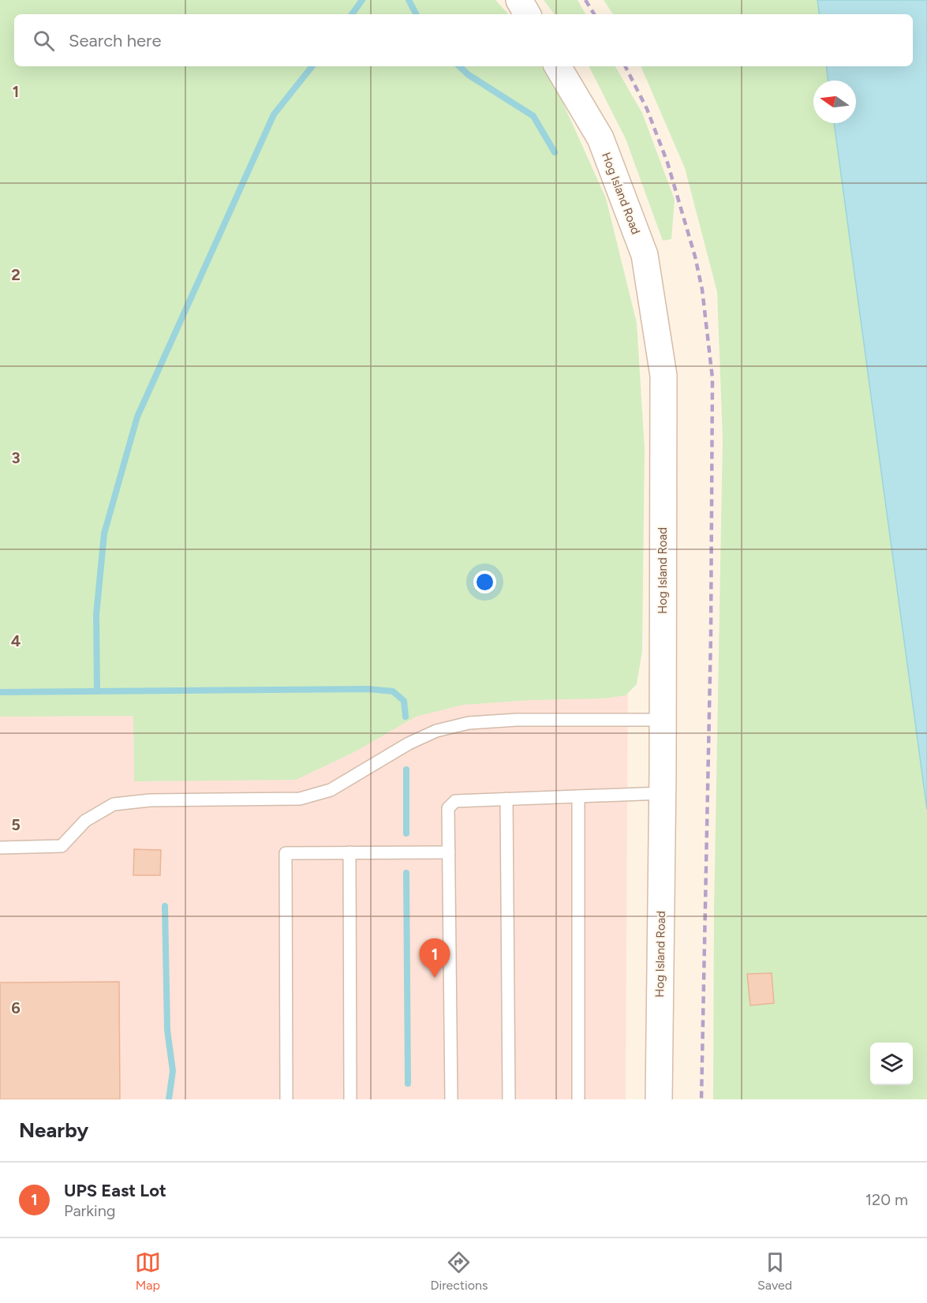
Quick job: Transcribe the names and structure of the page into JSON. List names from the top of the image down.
{
  "streets": {
    "street": ["Hog Island Road"]
  },
  "north": "left",
  "page": {
    "search": "Search here",
    "pins": "1",
    "heading": "Nearby",
    "list": [
      {
        "mark": "1",
        "name": "UPS East Lot",
        "note": "Parking",
        "value": "120 m"
      }
    ],
    "nav": ["Map", "Directions", "Saved"]
  },
  "grid": {
    "rows": [
      "1",
      "2",
      "3",
      "4",
      "5",
      "6"
    ]
  }
}
